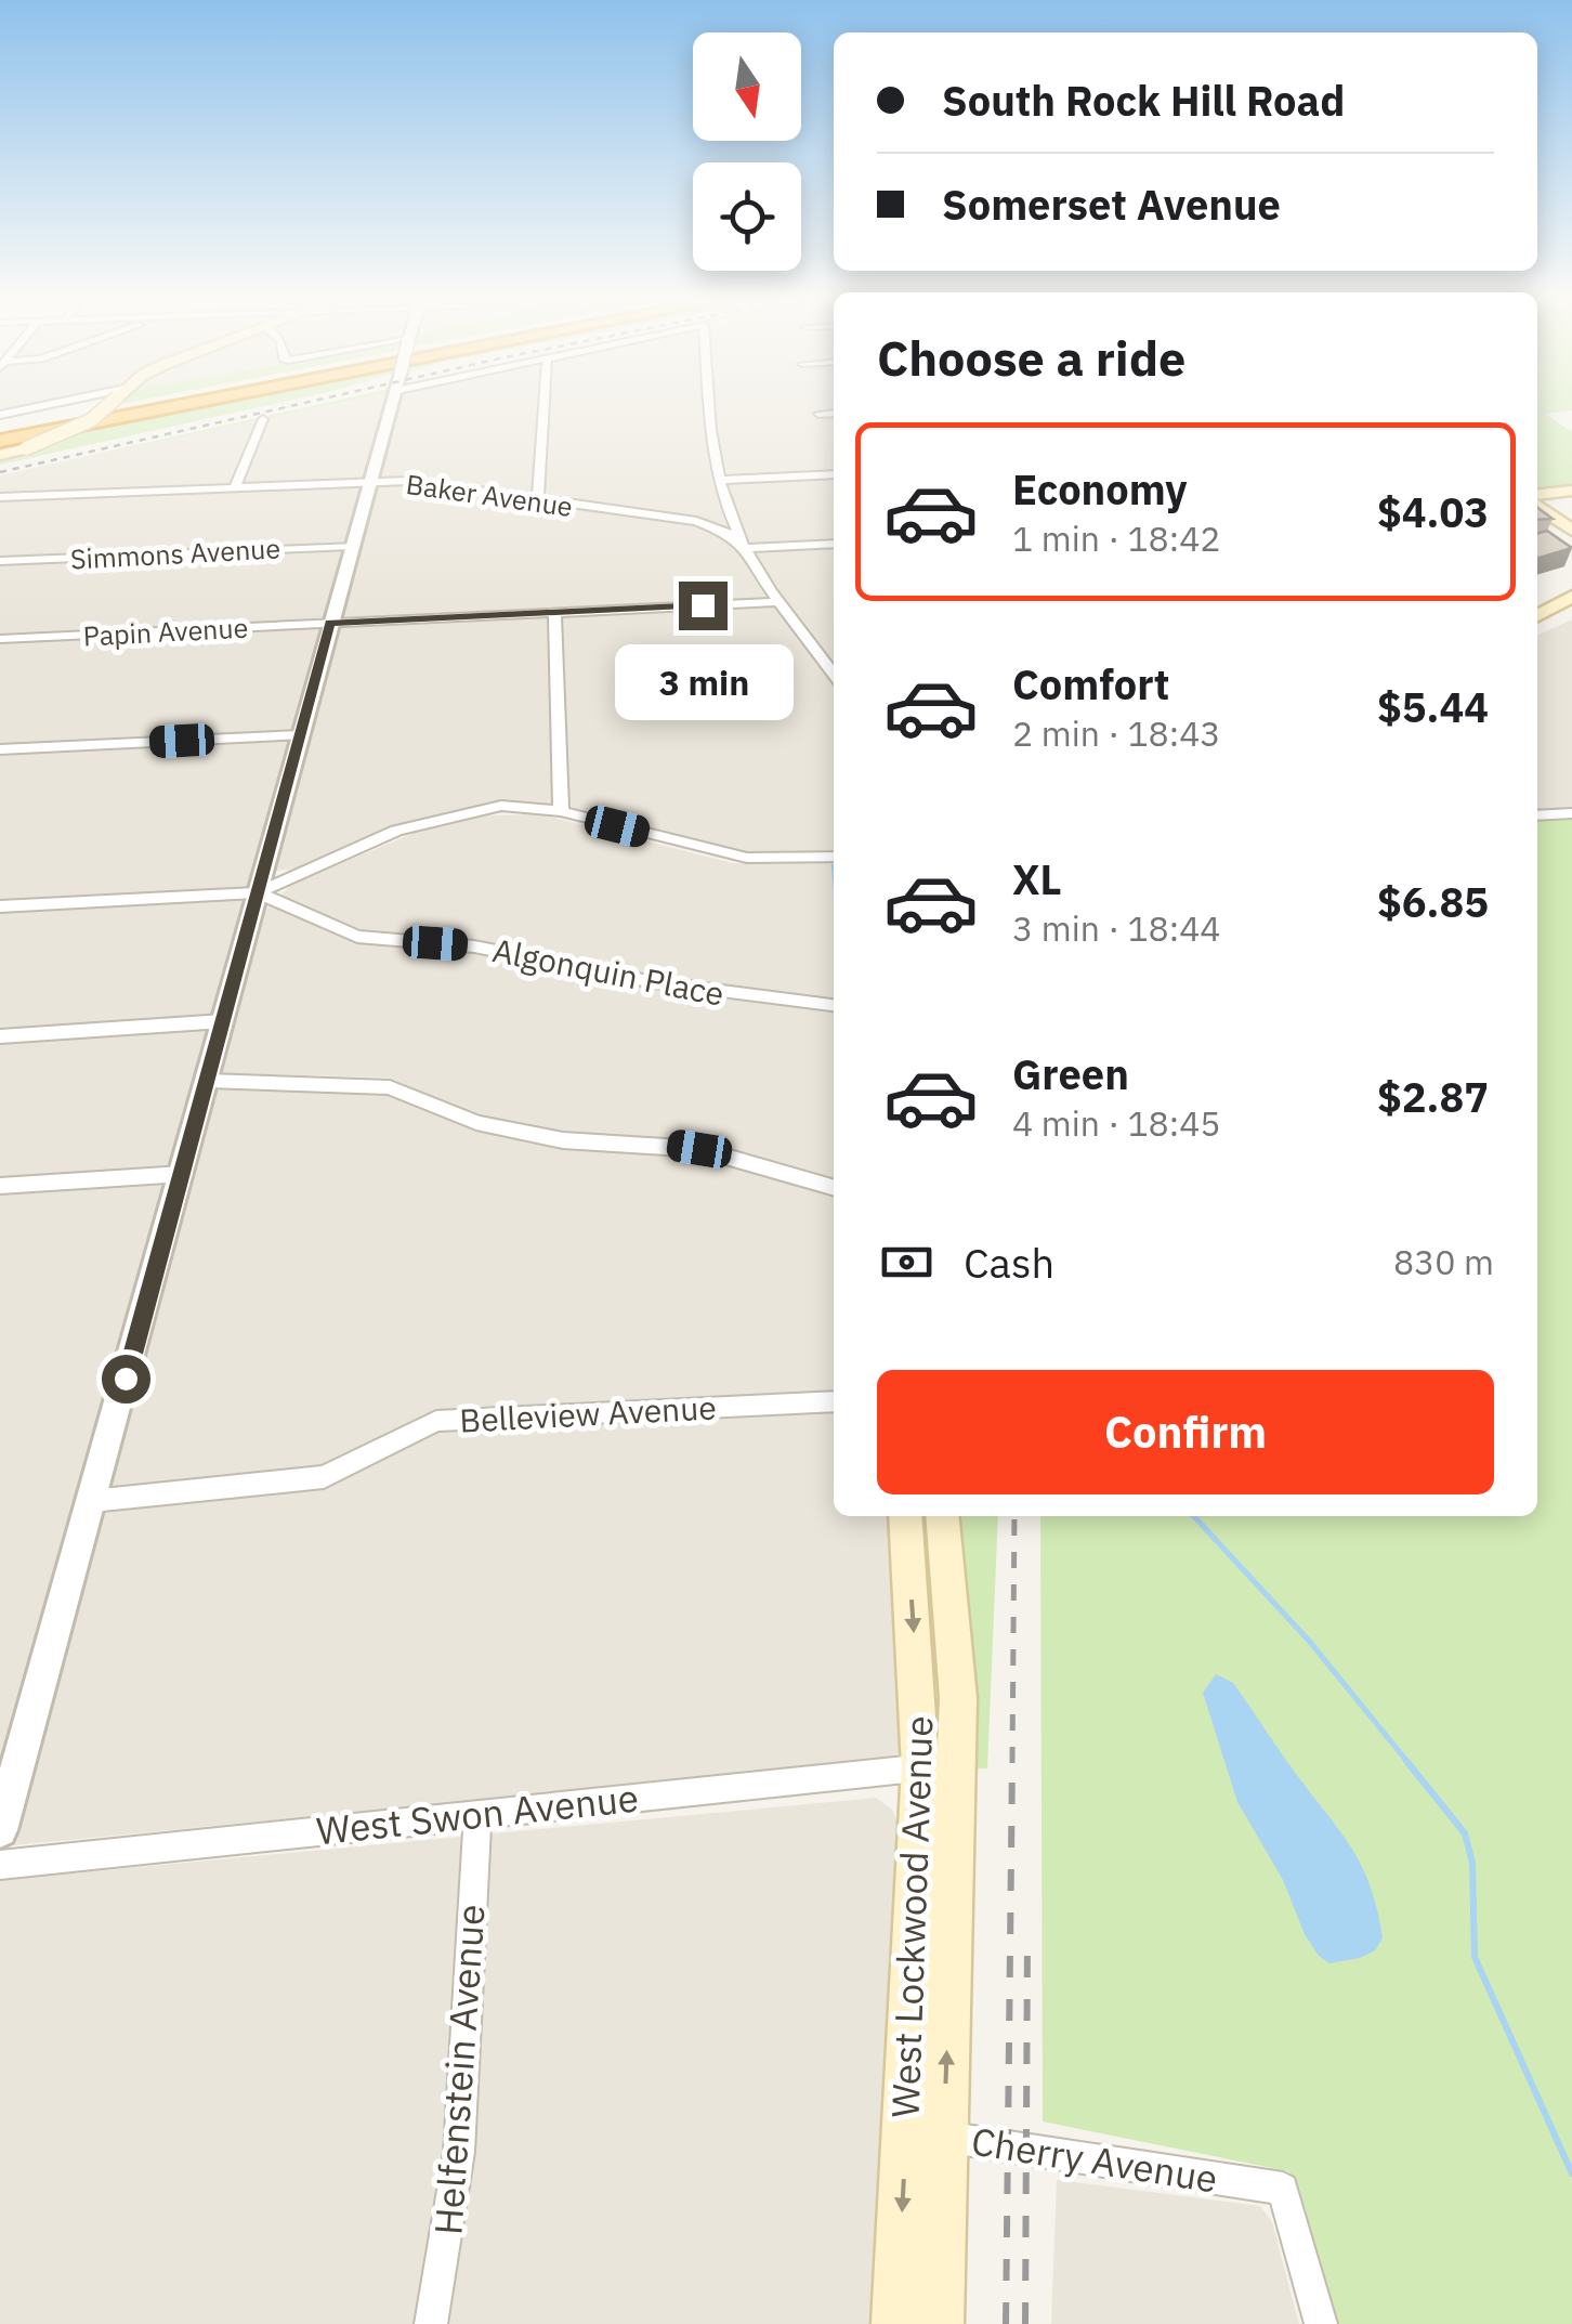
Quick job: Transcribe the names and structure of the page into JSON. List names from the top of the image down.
{
  "streets": {
    "main road": ["West Lockwood Avenue"],
    "street": [
      "Baker Avenue",
      "Simmons Avenue",
      "Papin Avenue",
      "Algonquin Place",
      "Belleview Avenue",
      "West Swon Avenue",
      "Helfenstein Avenue",
      "Cherry Avenue"
    ]
  },
  "crossings": [
    ["West Swon Avenue", "West Lockwood Avenue"],
    ["West Swon Avenue", "Helfenstein Avenue"],
    ["West Lockwood Avenue", "Cherry Avenue"]
  ],
  "north": "bottom",
  "page": {
    "banner": ["South Rock Hill Road", "Somerset Avenue"],
    "heading": "Choose a ride",
    "list": [
      {
        "name": "Economy",
        "note": "1 min · 18:42",
        "value": "$4.03"
      },
      {
        "name": "Comfort",
        "note": "2 min · 18:43",
        "value": "$5.44"
      },
      {
        "name": "XL",
        "note": "3 min · 18:44",
        "value": "$6.85"
      },
      {
        "name": "Green",
        "note": "4 min · 18:45",
        "value": "$2.87"
      }
    ],
    "bubble": "3 min",
    "pay": ["Cash", "830 m"],
    "buttons": "Confirm"
  }
}
